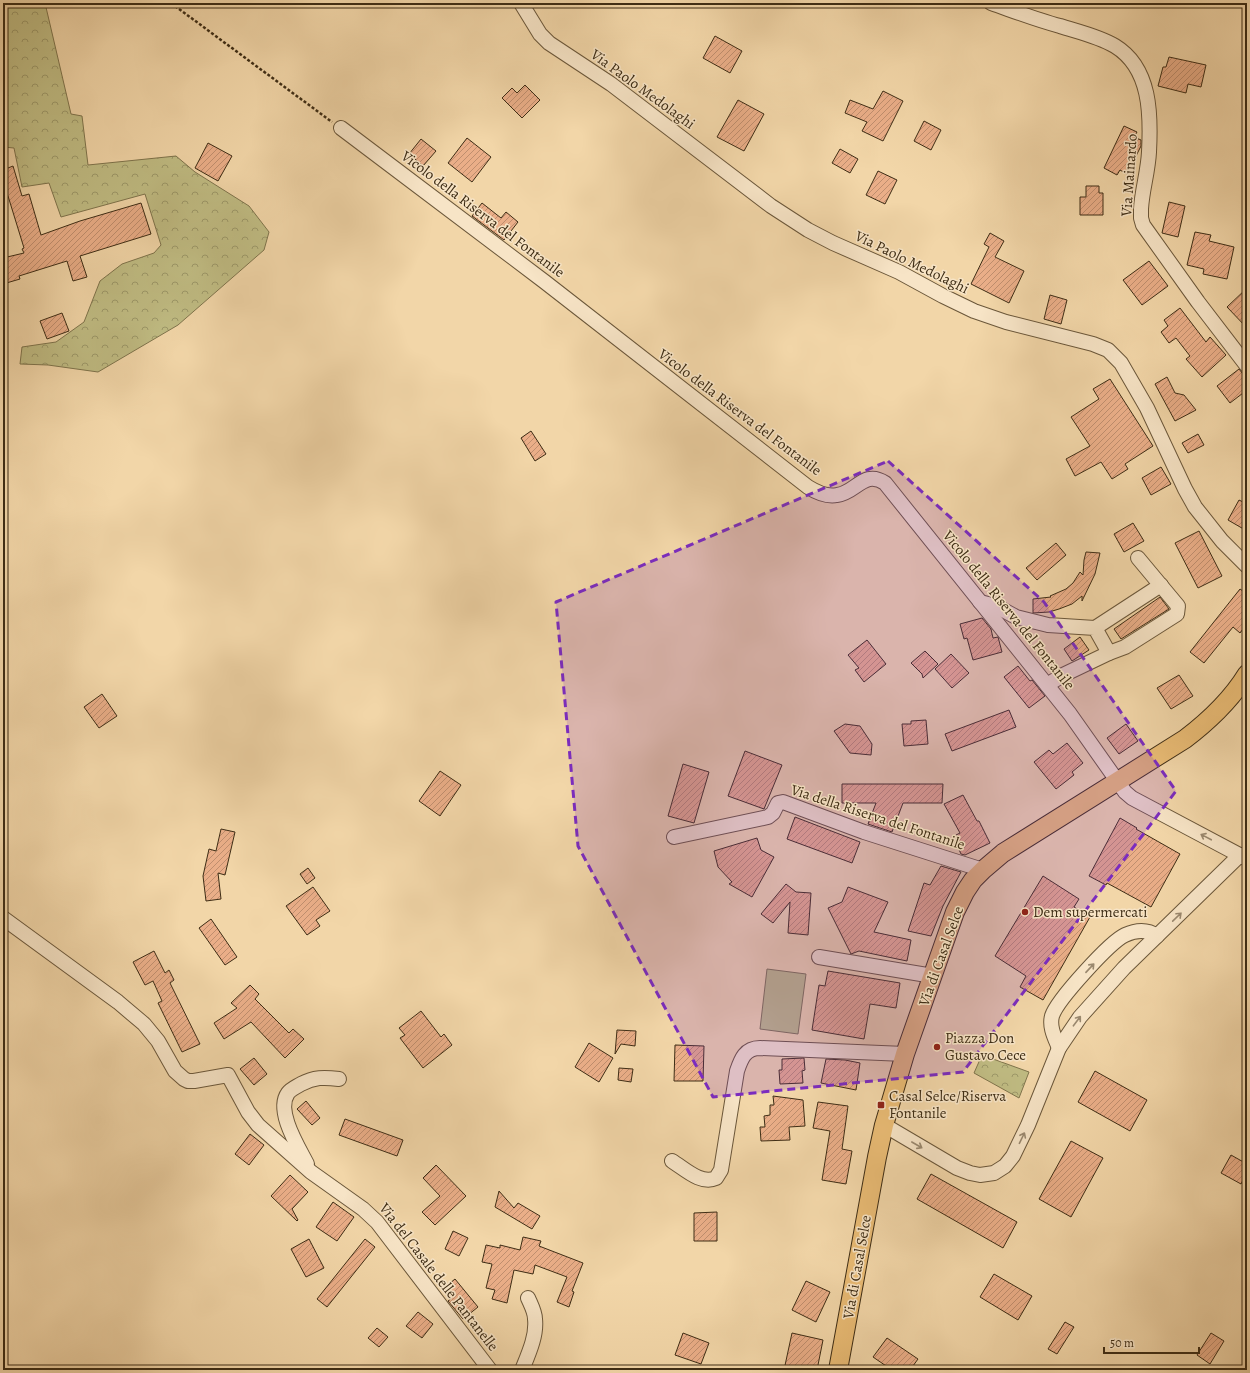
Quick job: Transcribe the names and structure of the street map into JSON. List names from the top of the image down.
{
  "streets": {
    "main road": ["Via di Casal Selce"],
    "street": [
      "Via Paolo Medolaghi",
      "Via Mainardo",
      "Vicolo della Riserva del Fontanile",
      "Via della Riserva del Fontanile",
      "Via del Casale delle Pantanelle"
    ]
  },
  "crossings": [
    ["Vicolo della Riserva del Fontanile", "Via di Casal Selce"],
    ["Via della Riserva del Fontanile", "Via di Casal Selce"]
  ],
  "places": {
    "other": ["Dem supermercati", "Piazza Don Gustavo Cece"],
    "transit": ["Casal Selce/Riserva Fontanile"]
  },
  "scale_bar": "50 m"
}
